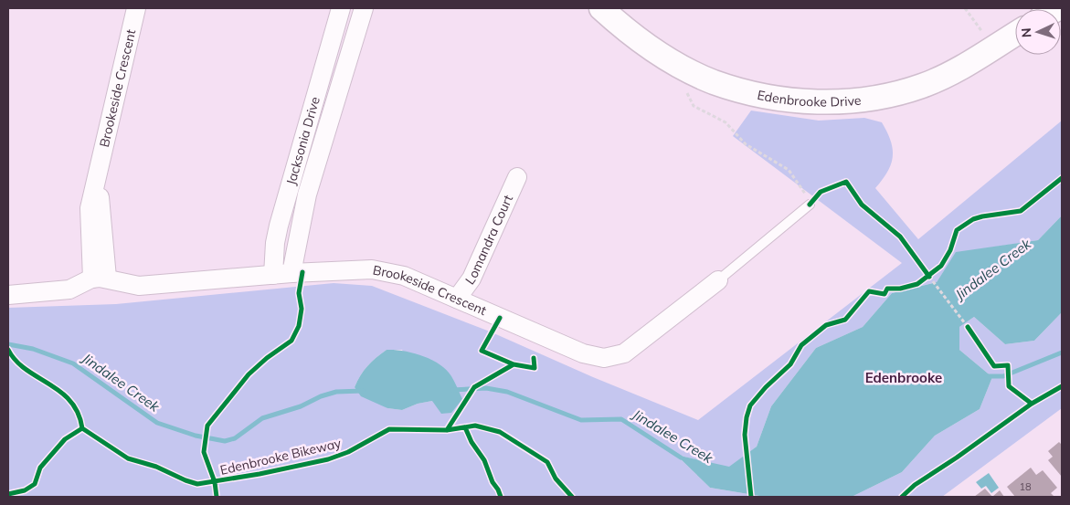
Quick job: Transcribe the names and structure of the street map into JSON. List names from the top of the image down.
{
  "streets": {
    "street": [
      "Brookeside Crescent",
      "Edenbrooke Drive",
      "Jacksonia Drive",
      "Lomandra Court"
    ],
    "cycle path": ["Edenbrooke Bikeway"]
  },
  "crossings": [
    ["Brookeside Crescent", "Jacksonia Drive"],
    ["Brookeside Crescent", "Lomandra Court"]
  ],
  "districts": ["Edenbrooke"],
  "water": ["Jindalee Creek"],
  "house_numbers": ["18"],
  "north": "left"
}
